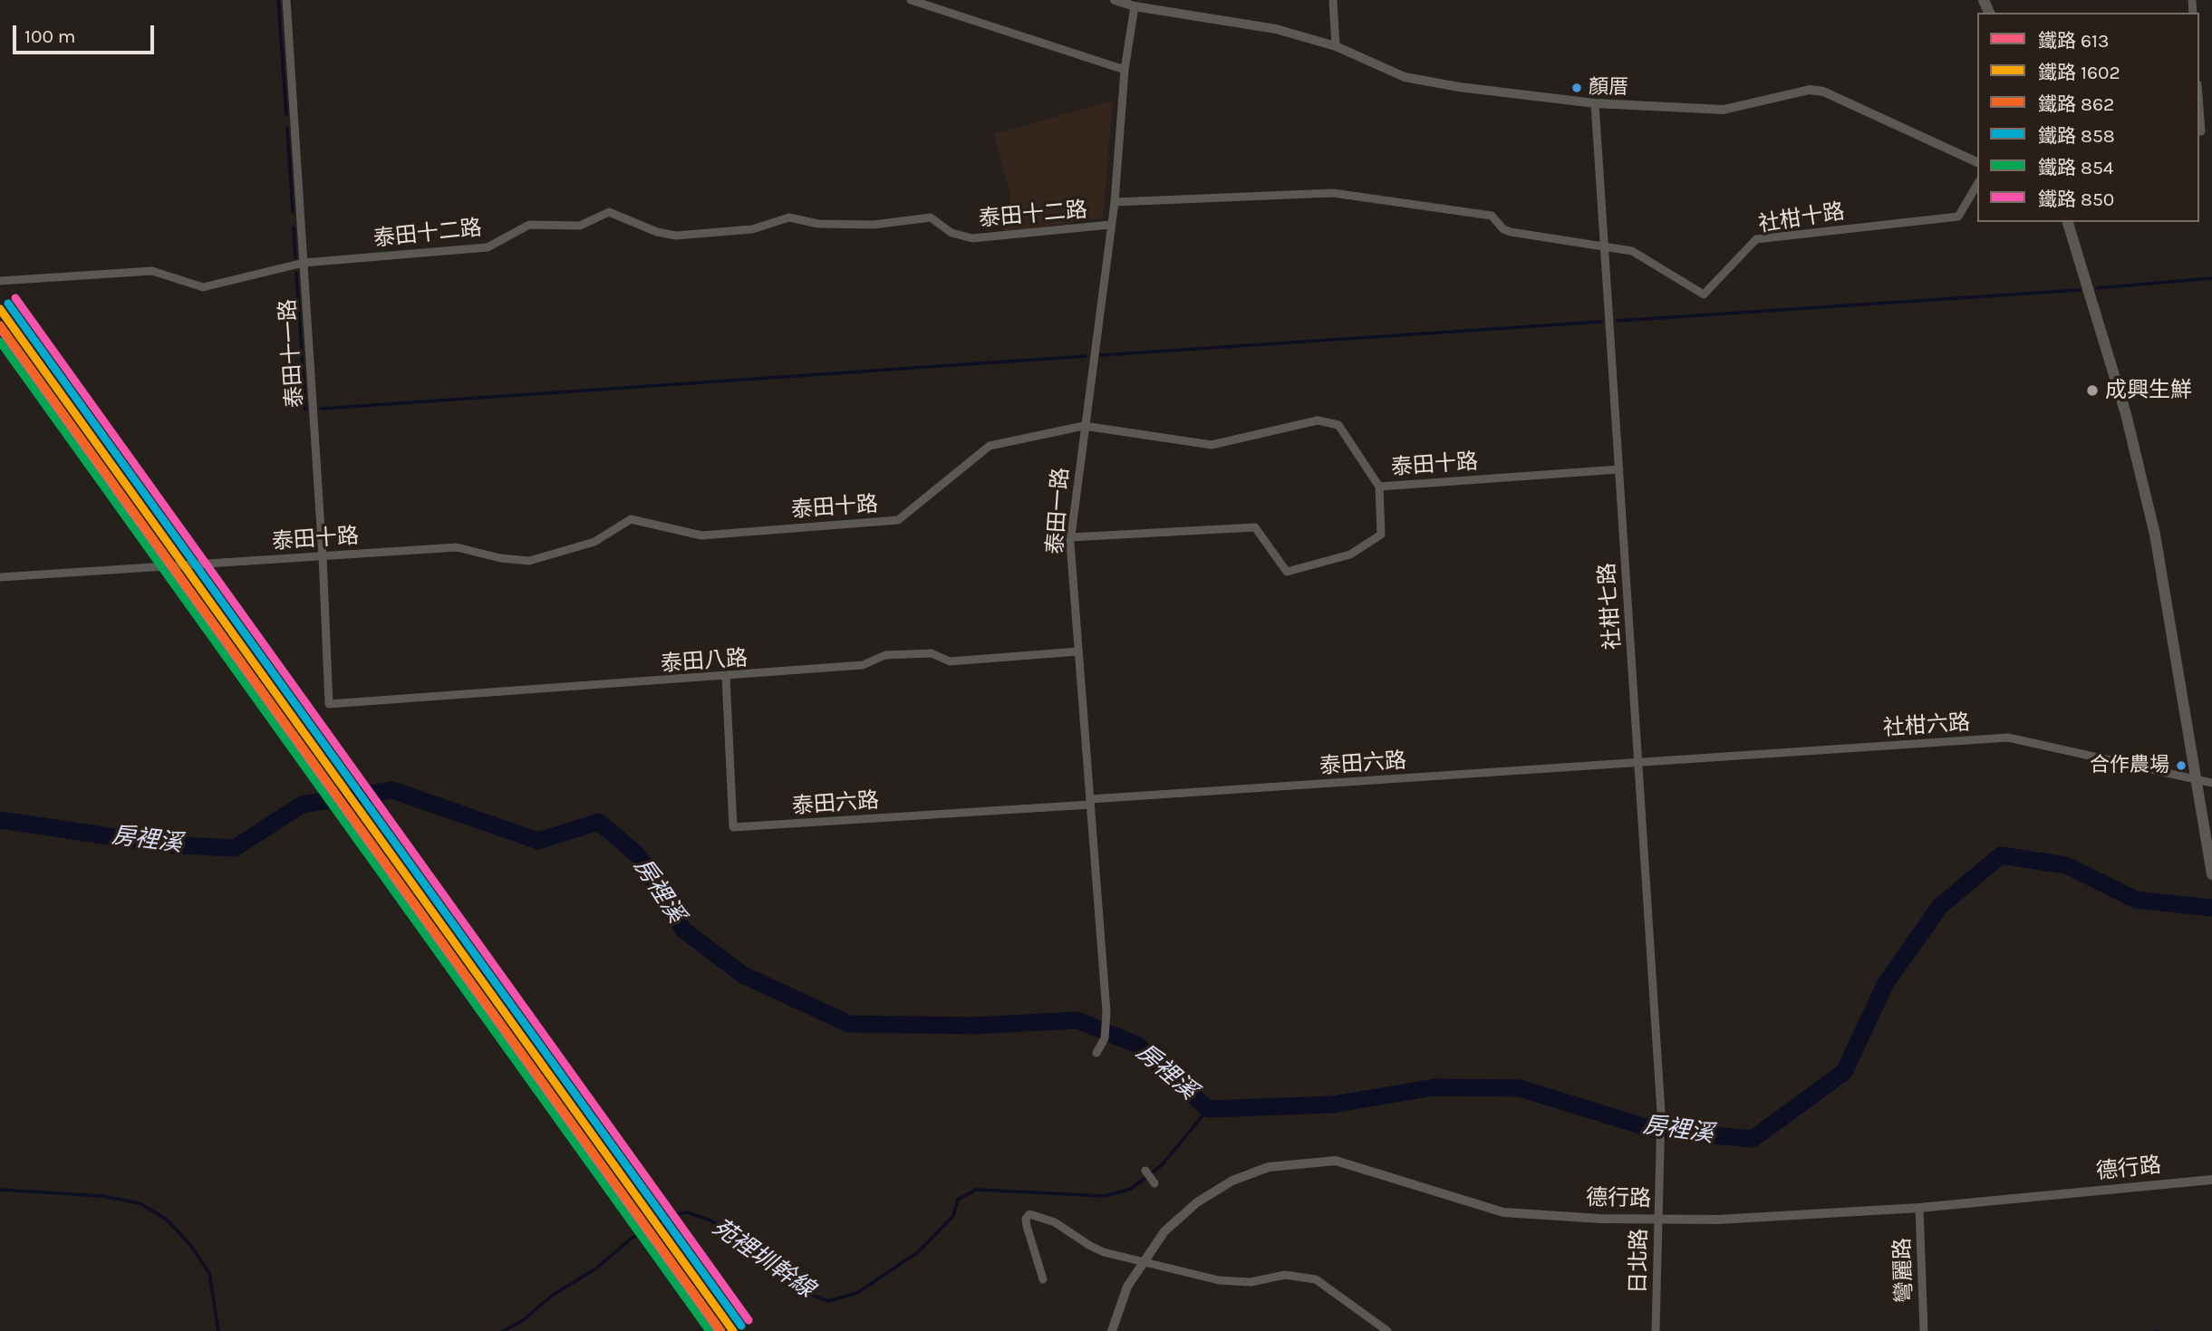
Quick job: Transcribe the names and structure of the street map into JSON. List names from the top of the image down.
{
  "streets": {
    "street": [
      "泰田十二路",
      "社柑十路",
      "泰田十一路",
      "泰田十路",
      "泰田一路",
      "社柑七路",
      "泰田八路",
      "社柑六路",
      "泰田六路",
      "德行路",
      "日北路",
      "彎麗路"
    ]
  },
  "crossings": [
    ["泰田十二路", "社柑十路"],
    ["泰田十二路", "泰田十一路"],
    ["泰田十二路", "泰田一路"],
    ["泰田十二路", "社柑七路"],
    ["社柑十路", "社柑七路"],
    ["泰田十一路", "泰田十路"],
    ["泰田十一路", "泰田八路"],
    ["泰田十路", "泰田一路"],
    ["泰田十路", "社柑七路"],
    ["泰田一路", "泰田八路"],
    ["泰田一路", "泰田六路"],
    ["社柑七路", "社柑六路"],
    ["社柑七路", "泰田六路"],
    ["社柑七路", "日北路"],
    ["泰田八路", "泰田六路"],
    ["社柑六路", "泰田六路"],
    ["德行路", "日北路"],
    ["德行路", "彎麗路"]
  ],
  "water": ["房裡溪", "苑裡圳幹線"],
  "places": ["顏厝", "成興生鮮", "合作農場"],
  "lines": [
    "rail line 850",
    "rail line 858",
    "rail line 1602",
    "rail line 862",
    "rail line 613",
    "rail line 854"
  ],
  "legend": [
    "鐵路 613",
    "鐵路 1602",
    "鐵路 862",
    "鐵路 858",
    "鐵路 854",
    "鐵路 850"
  ],
  "scale_bar": "100 m"
}
